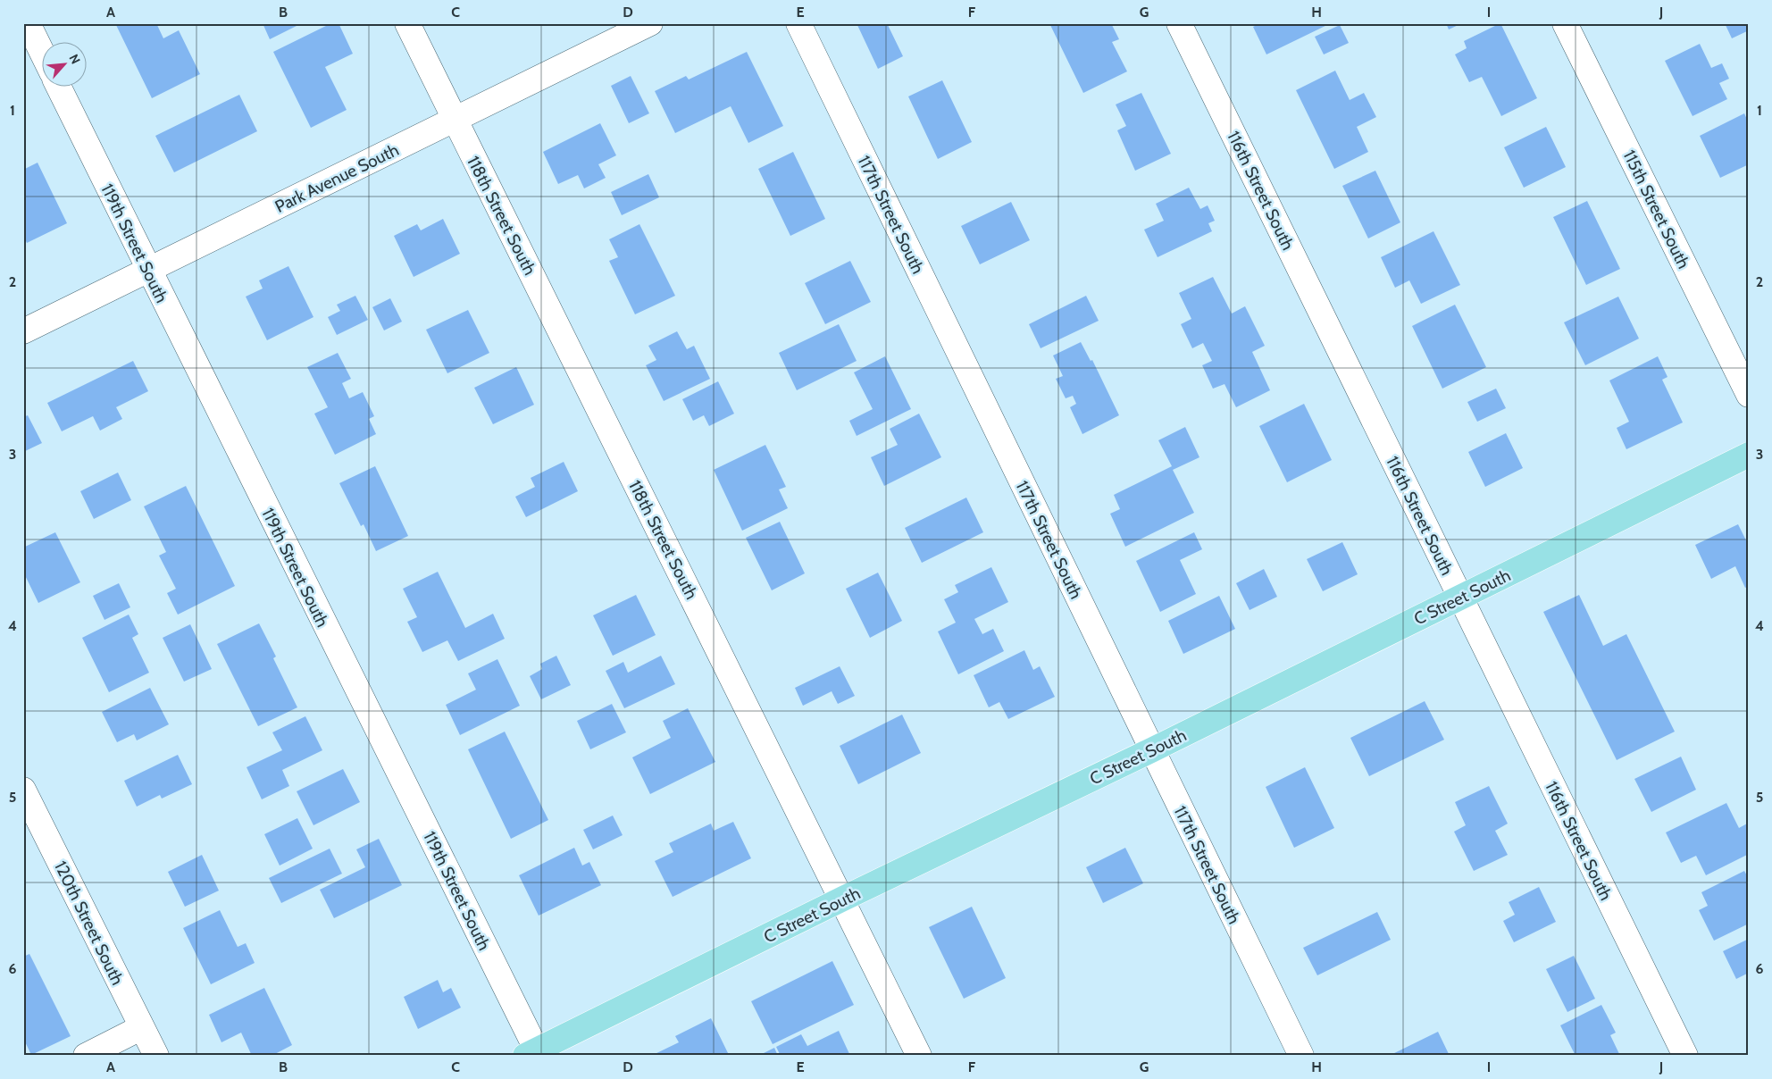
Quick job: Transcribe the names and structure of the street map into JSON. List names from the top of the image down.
{
  "streets": {
    "main road": ["C Street South"],
    "street": [
      "Park Avenue South",
      "116th Street South",
      "115th Street South",
      "117th Street South",
      "118th Street South",
      "119th Street South",
      "120th Street South"
    ]
  },
  "crossings": [
    ["Park Avenue South", "118th Street South"],
    ["Park Avenue South", "119th Street South"],
    ["116th Street South", "C Street South"],
    ["117th Street South", "C Street South"],
    ["118th Street South", "C Street South"],
    ["119th Street South", "C Street South"]
  ],
  "north": "top right",
  "grid": {
    "columns": [
      "A",
      "B",
      "C",
      "D",
      "E",
      "F",
      "G",
      "H",
      "I",
      "J"
    ],
    "rows": [
      "1",
      "2",
      "3",
      "4",
      "5",
      "6"
    ]
  }
}
